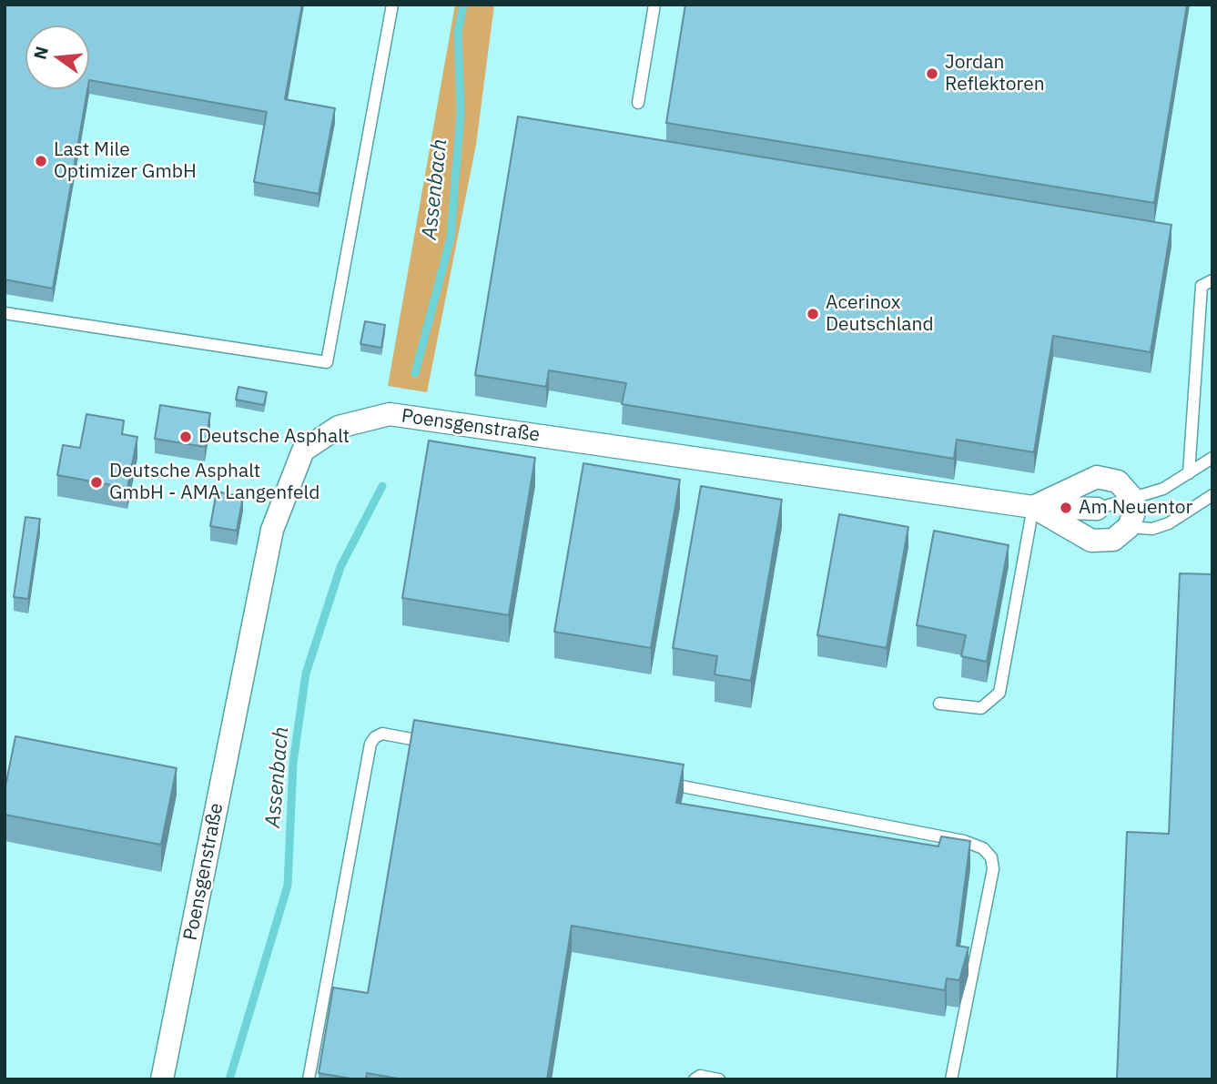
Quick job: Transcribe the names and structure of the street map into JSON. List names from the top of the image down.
{
  "streets": {
    "street": ["Poensgenstraße"]
  },
  "water": ["Assenbach"],
  "places": [
    "Jordan Reflektoren",
    "Last Mile Optimizer GmbH",
    "Acerinox Deutschland",
    "Deutsche Asphalt",
    "Deutsche Asphalt GmbH - AMA Langenfeld",
    "Am Neuentor"
  ],
  "north": "left"
}
